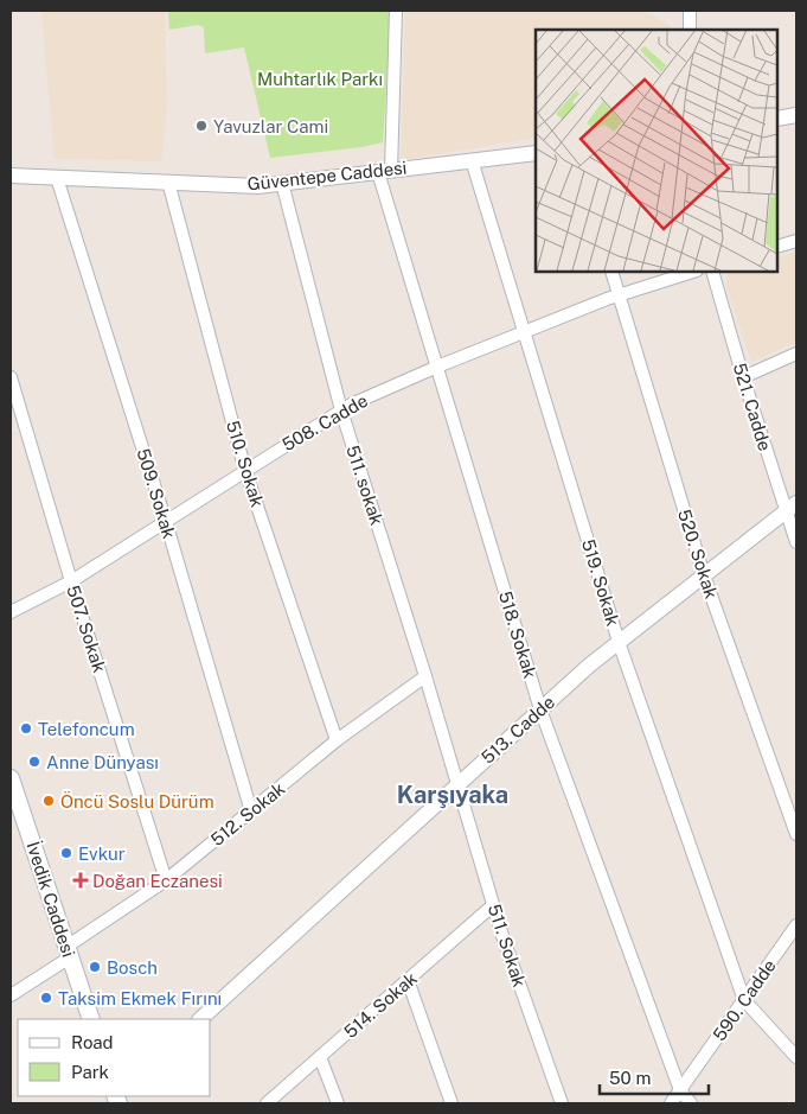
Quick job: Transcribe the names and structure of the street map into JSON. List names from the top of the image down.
{
  "streets": {
    "main road": ["İvedik Caddesi"],
    "street": [
      "Güventepe Caddesi",
      "521. Cadde",
      "508. Cadde",
      "510. Sokak",
      "511. sokak",
      "509. Sokak",
      "520. Sokak",
      "519. Sokak",
      "507. Sokak",
      "518. Sokak",
      "513. Cadde",
      "512. Sokak",
      "511. Sokak",
      "590. Cadde",
      "514. Sokak"
    ]
  },
  "crossings": [
    ["Güventepe Caddesi", "510. Sokak"],
    ["Güventepe Caddesi", "511. sokak"],
    ["Güventepe Caddesi", "509. Sokak"],
    ["Güventepe Caddesi", "519. Sokak"],
    ["Güventepe Caddesi", "518. Sokak"],
    ["521. Cadde", "513. Cadde"],
    ["508. Cadde", "510. Sokak"],
    ["508. Cadde", "511. sokak"],
    ["508. Cadde", "509. Sokak"],
    ["508. Cadde", "520. Sokak"],
    ["508. Cadde", "519. Sokak"],
    ["508. Cadde", "507. Sokak"],
    ["508. Cadde", "518. Sokak"],
    ["510. Sokak", "512. Sokak"],
    ["511. sokak", "513. Cadde"],
    ["511. sokak", "512. Sokak"],
    ["511. sokak", "511. Sokak"],
    ["509. Sokak", "512. Sokak"],
    ["520. Sokak", "513. Cadde"],
    ["519. Sokak", "513. Cadde"],
    ["519. Sokak", "590. Cadde"],
    ["507. Sokak", "512. Sokak"],
    ["518. Sokak", "513. Cadde"],
    ["518. Sokak", "590. Cadde"],
    ["513. Cadde", "511. Sokak"],
    ["512. Sokak", "İvedik Caddesi"],
    ["511. Sokak", "514. Sokak"]
  ],
  "districts": ["Karşıyaka"],
  "parks": ["Muhtarlık Parkı"],
  "places": {
    "other": [
      "Yavuzlar Cami",
      "Telefoncum",
      "Anne Dünyası",
      "Öncü Soslu Dürüm",
      "Evkur",
      "Bosch",
      "Taksim Ekmek Fırını"
    ],
    "health": ["Doğan Eczanesi"]
  },
  "legend": ["Road", "Park"],
  "scale_bar": "50 m"
}
